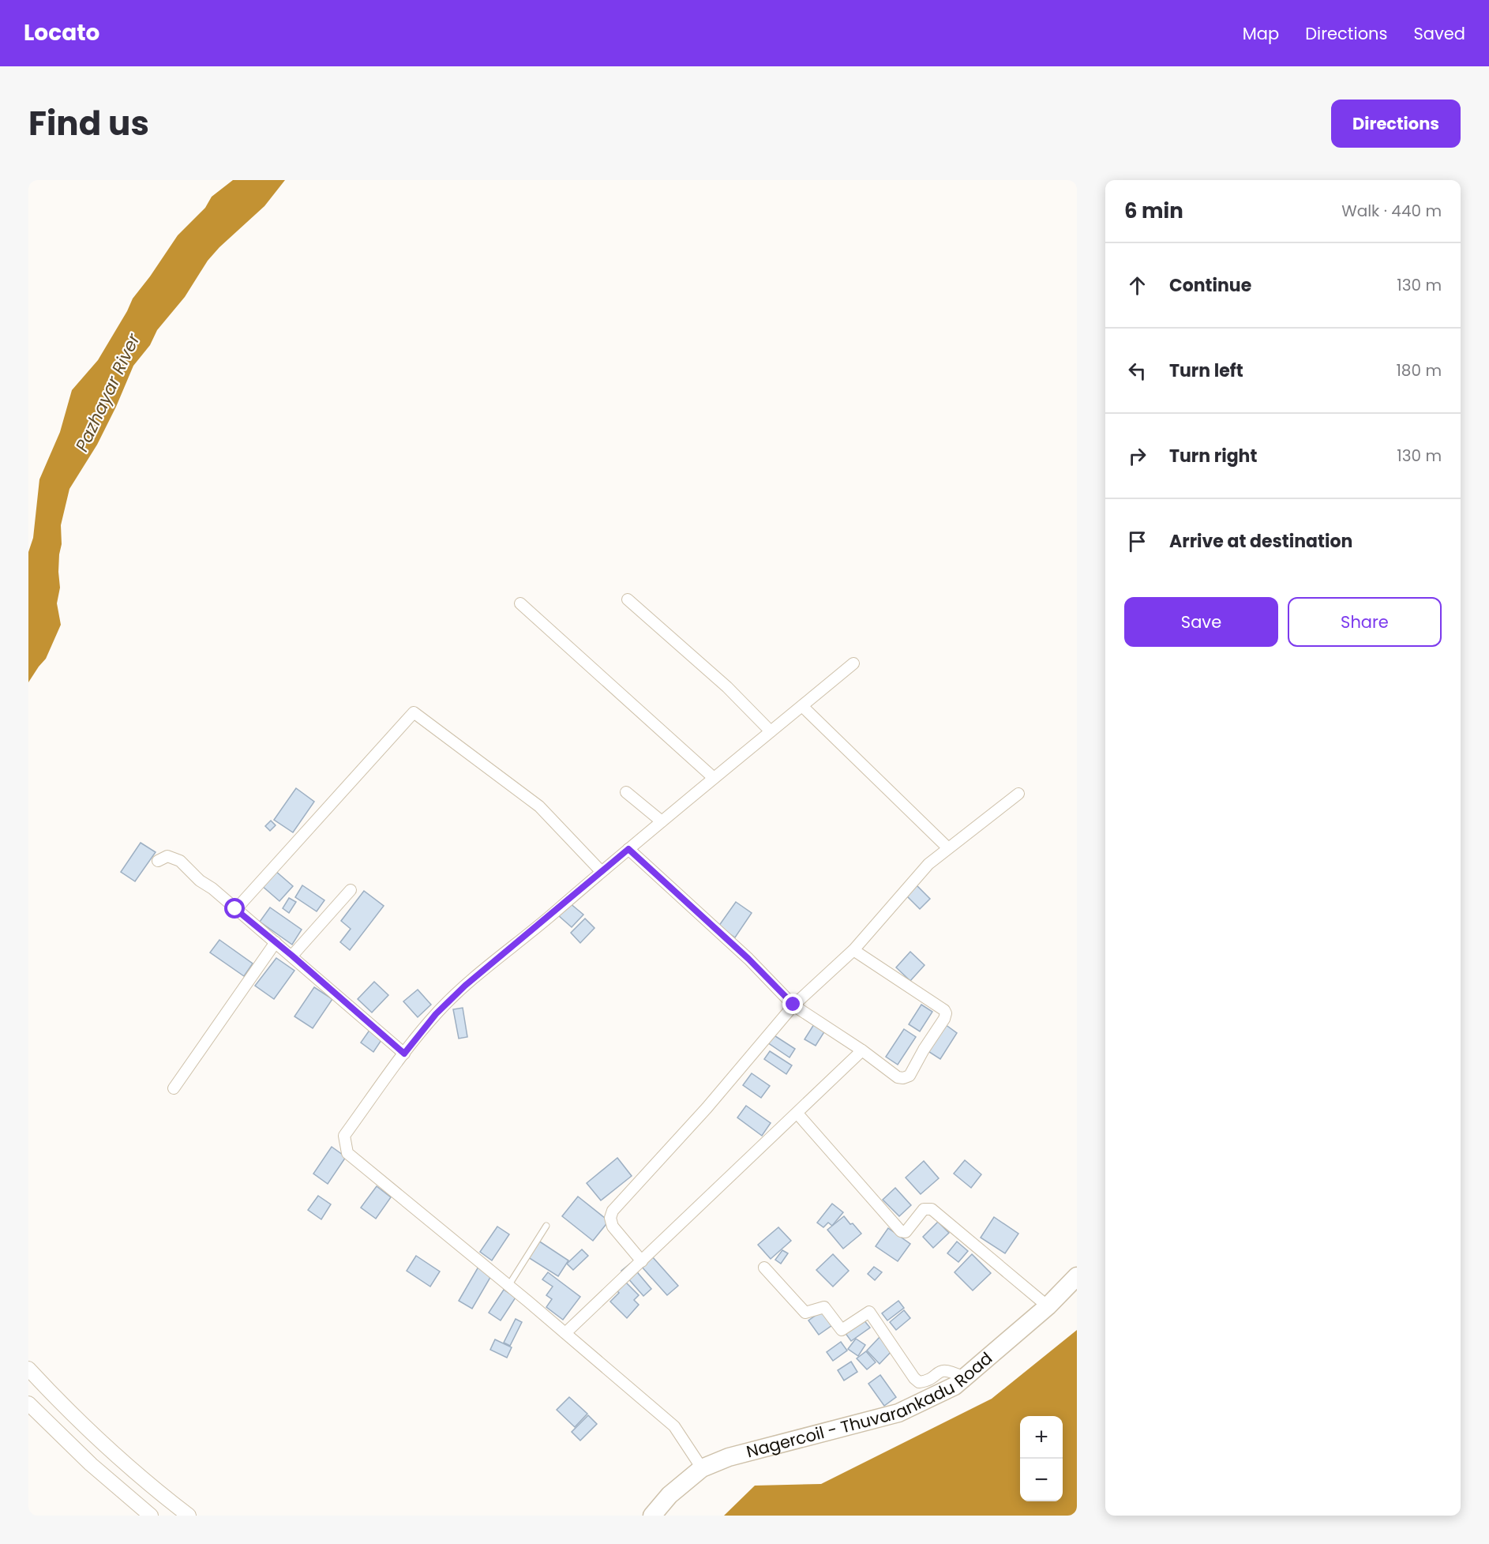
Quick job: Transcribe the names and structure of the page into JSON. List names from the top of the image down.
{
  "streets": {
    "main road": ["Nagercoil - Thuvarankadu Road"]
  },
  "water": ["Pazhayar River"],
  "page": {
    "header": "Locato",
    "nav": ["Map", "Directions", "Saved"],
    "title": "Find us",
    "buttons": [
      "Directions",
      ["Save", "Share"]
    ],
    "heading": ["6 min", "Walk · 440 m"],
    "list": [
      ["Continue", "130 m"],
      ["Turn left", "180 m"],
      ["Turn right", "130 m"],
      "Arrive at destination"
    ],
    "map_buttons": ["+", "−"]
  }
}
